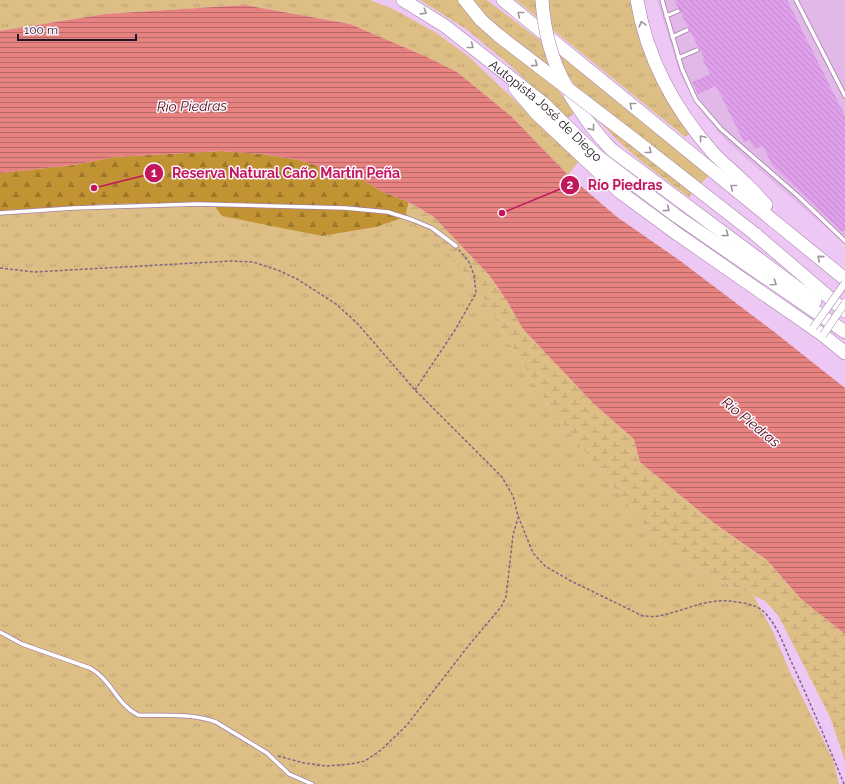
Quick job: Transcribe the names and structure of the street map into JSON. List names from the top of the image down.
{
  "streets": {
    "highway": ["Autopista José de Diego"]
  },
  "water": ["Río Piedras"],
  "places": ["Reserva Natural Caño Martín Peña", "Río Piedras"],
  "scale_bar": "100 m"
}
